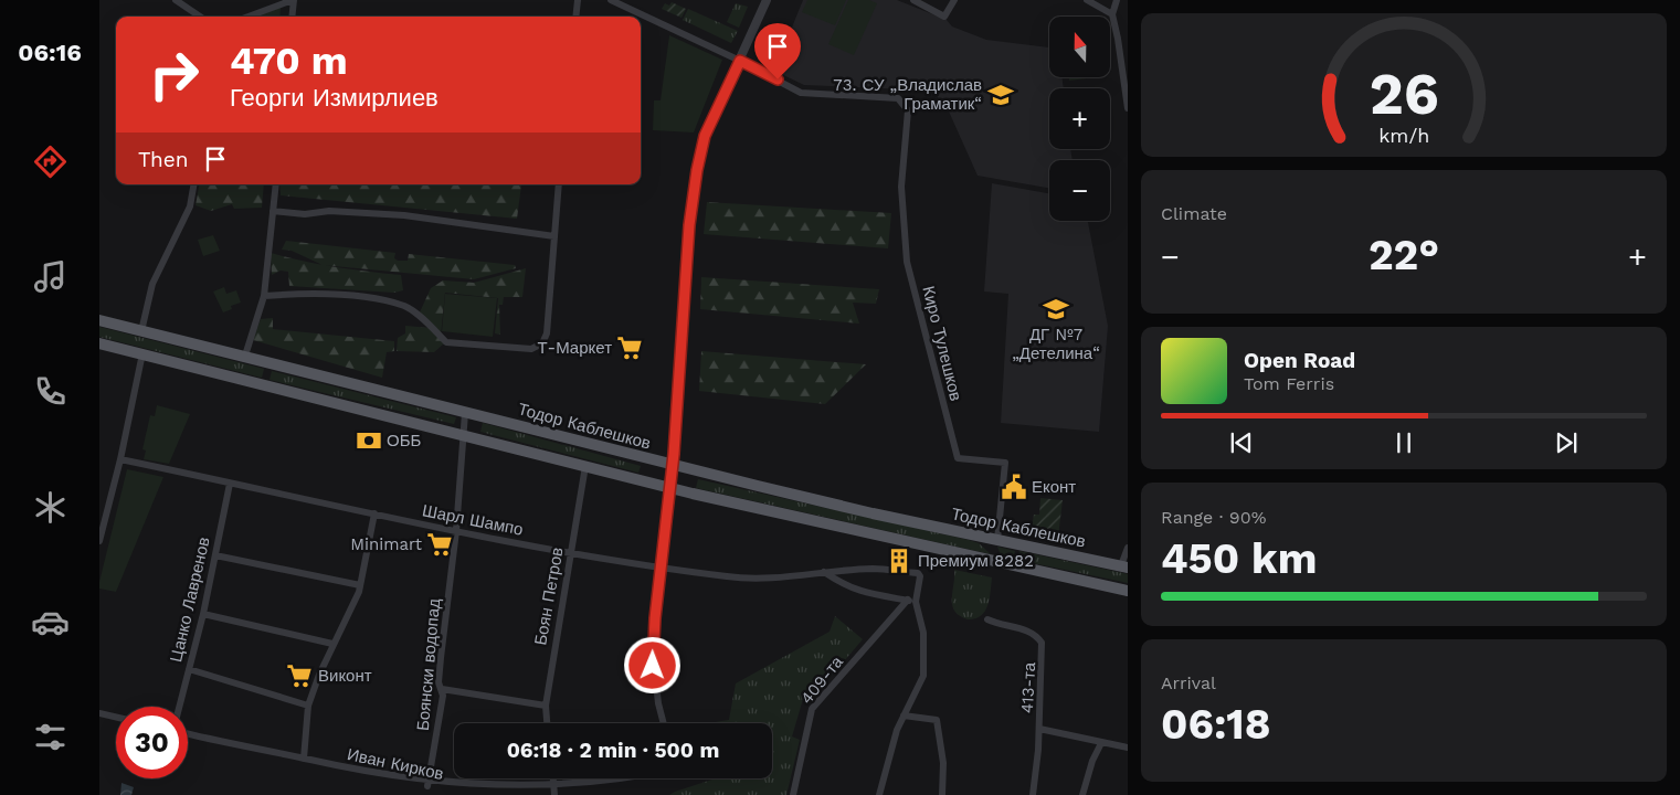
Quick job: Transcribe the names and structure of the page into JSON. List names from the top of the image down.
{
  "streets": {
    "main road": ["Тодор Каблешков"],
    "street": [
      "Киро Тулешков",
      "Шарл Шампо",
      "Боян Петров",
      "Цанко Лавренов",
      "Боянски водопад",
      "409-та",
      "413-та",
      "Иван Кирков"
    ]
  },
  "crossings": [
    ["Киро Тулешков", "Тодор Каблешков"],
    ["Тодор Каблешков", "Боянски водопад"],
    ["Шарл Шампо", "Боян Петров"],
    ["Шарл Шампо", "Цанко Лавренов"],
    ["Шарл Шампо", "Боянски водопад"],
    ["Шарл Шампо", "409-та"],
    ["Боянски водопад", "Иван Кирков"]
  ],
  "places": {
    "school or university": ["73. СУ „Владислав Граматик“", "ДГ №7 „Детелина“"],
    "supermarket": ["Т-Маркет", "Minimart", "Виконт"],
    "bank": ["ОББ"],
    "public building": ["Еконт"],
    "building": ["Премиум 8282"]
  },
  "north": "top",
  "page": {
    "tabs": "06:16",
    "map_buttons": ["+", "−"],
    "turn": ["470 m", "Георги Измирлиев"],
    "then": "Then",
    "tile": [
      "Climate",
      ["Range · 90%", "450 km"],
      ["Arrival", "06:18"]
    ],
    "heat": ["−", "22°", "+"],
    "song": ["Open Road", "Tom Ferris"],
    "limit": "30",
    "trip": "06:18 · 2 min · 500 m",
    "gauge": ["26", "km/h"]
  }
}
